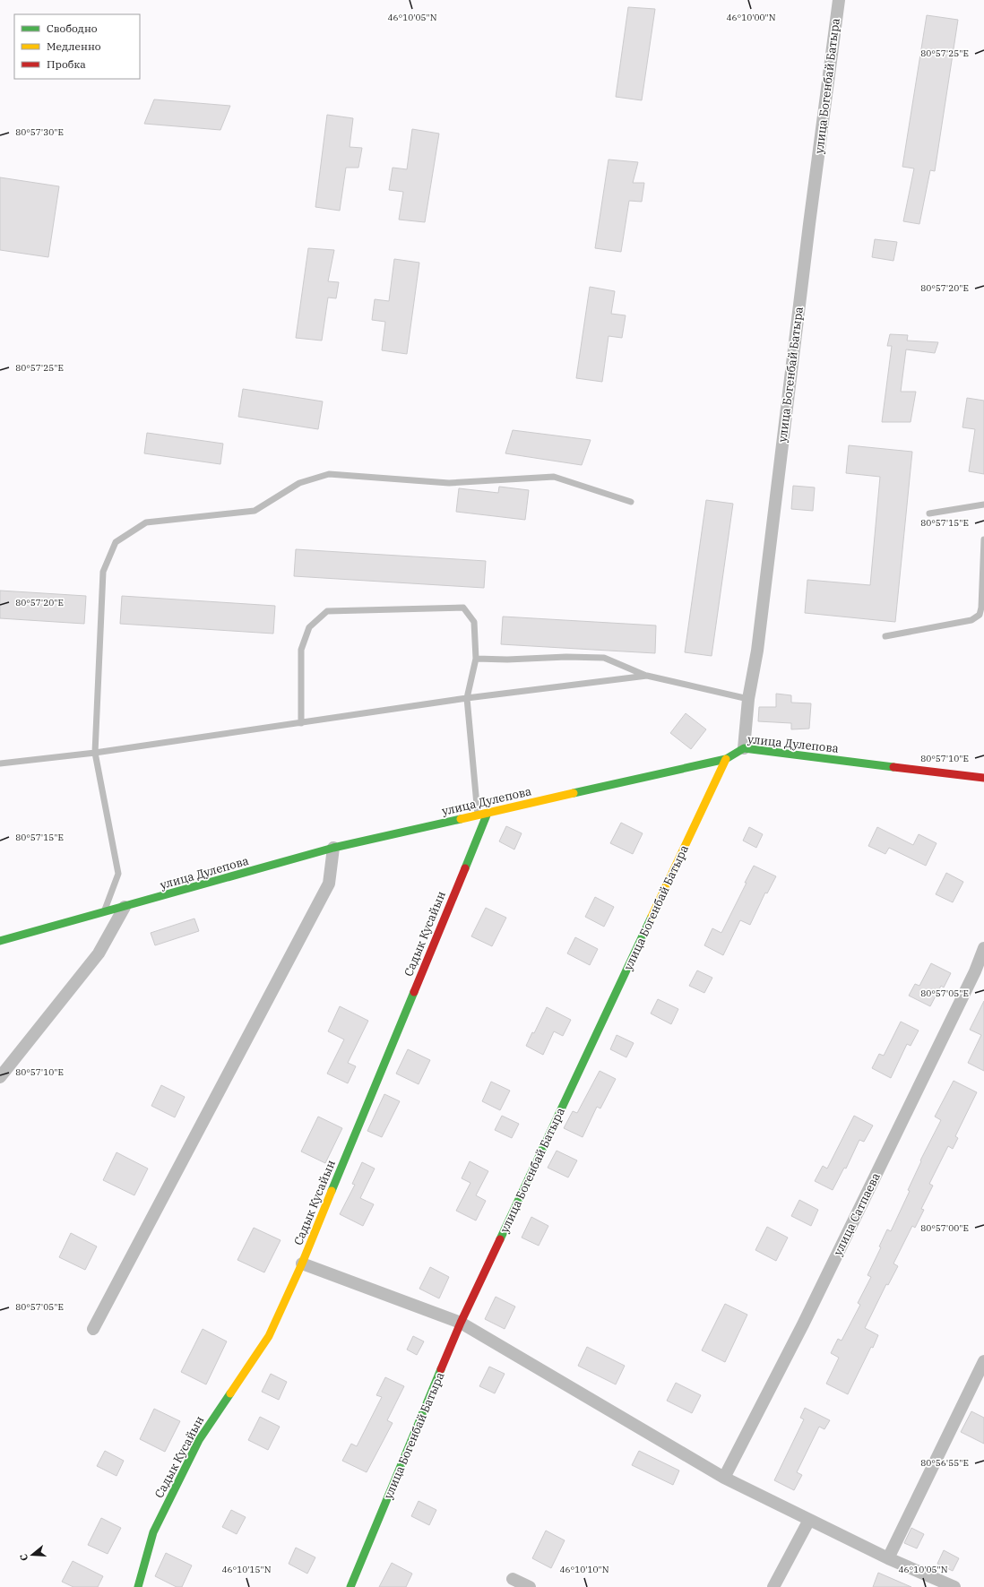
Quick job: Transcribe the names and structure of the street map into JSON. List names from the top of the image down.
{
  "streets": {
    "street": [
      "улица Богенбай Батыра",
      "улица Дулепова",
      "Садык Кусайын",
      "улица Сатпаева"
    ]
  },
  "crossings": [
    ["улица Богенбай Батыра", "улица Дулепова"],
    ["улица Дулепова", "Садык Кусайын"]
  ],
  "legend": ["Свободно", "Медленно", "Пробка"],
  "north": "left",
  "coordinates": [
    "46°10'05\"N",
    "46°10'00\"N",
    "80°57'25\"E",
    "80°57'30\"E",
    "80°57'20\"E",
    "80°57'15\"E",
    "80°57'10\"E",
    "80°57'05\"E",
    "80°57'00\"E",
    "80°56'55\"E",
    "46°10'15\"N",
    "46°10'10\"N"
  ]
}
